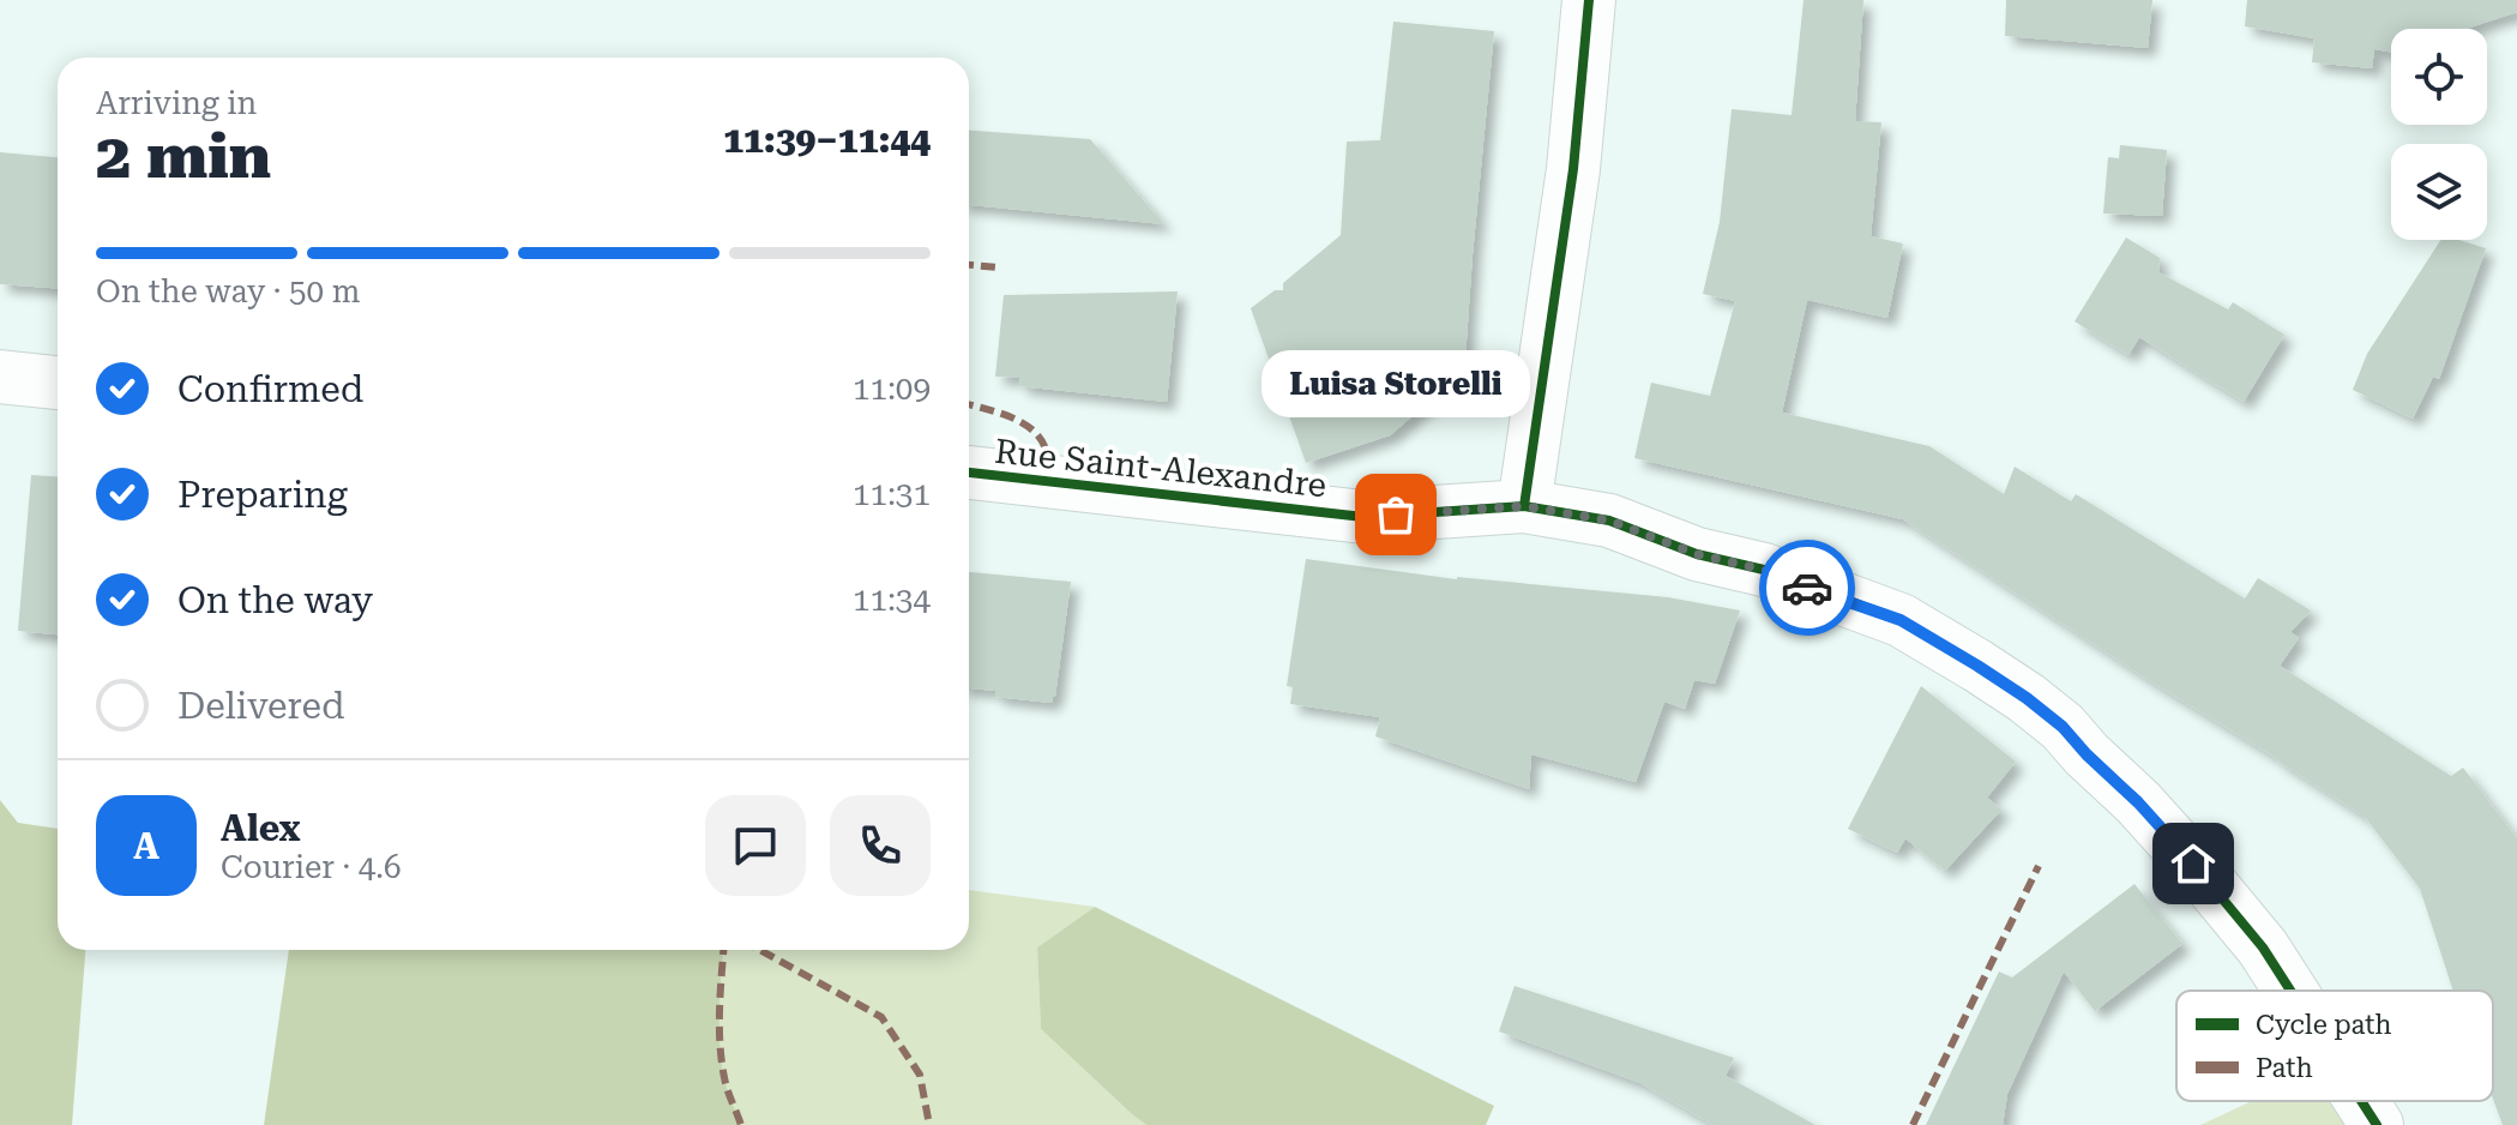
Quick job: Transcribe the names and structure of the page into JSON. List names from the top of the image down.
{
  "streets": {
    "street": ["Rue Saint-Alexandre"]
  },
  "places": ["Luisa Storelli"],
  "legend": ["Cycle path", "Path"],
  "page": {
    "heading": ["2 min", "Arriving in", "11:39–11:44"],
    "panel": ["Alex", "Courier · 4.6"],
    "bar": "On the way · 50 m",
    "list": [
      ["Confirmed", "11:09"],
      ["Preparing", "11:31"],
      ["On the way", "11:34"],
      "Delivered"
    ],
    "bubble": "Luisa Storelli",
    "round": "A"
  }
}
